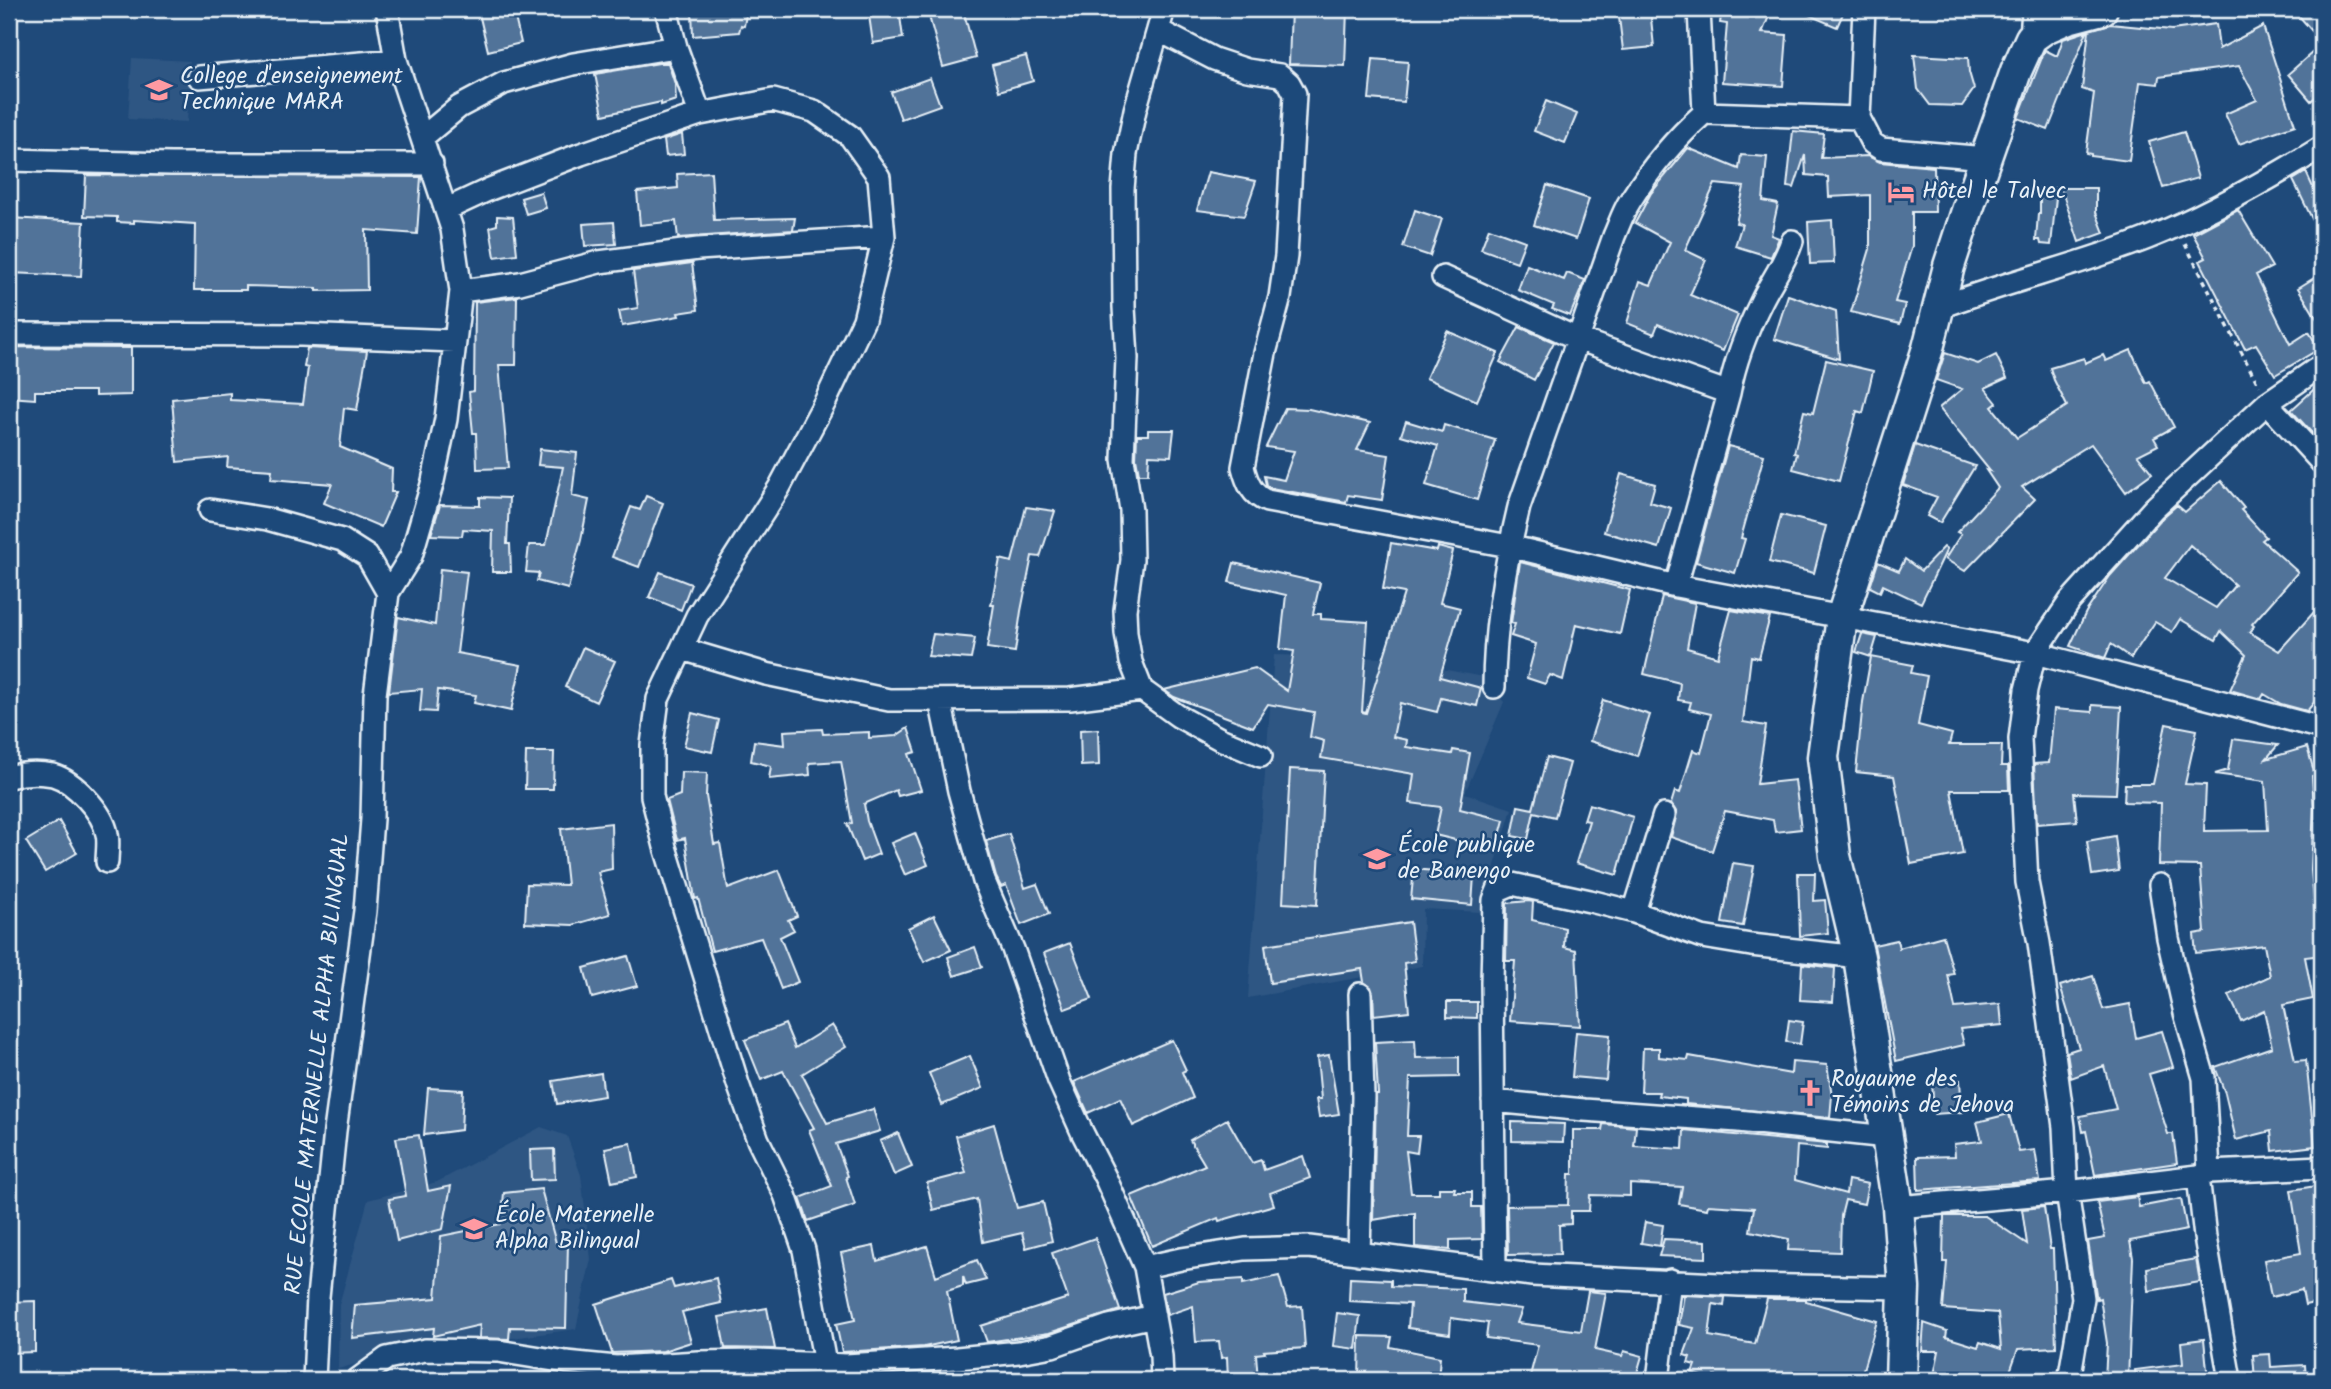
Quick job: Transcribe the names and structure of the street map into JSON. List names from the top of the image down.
{
  "streets": {
    "street": ["RUE ECOLE MATERNELLE ALPHA BILINGUAL"]
  },
  "places": {
    "school or university": ["College d'enseignement Technique MARA", "École publique de Banengo", "École Maternelle Alpha Bilingual"],
    "hotel": ["Hôtel le Talvec"],
    "church": ["Royaume des Témoins de Jehova"]
  }
}
